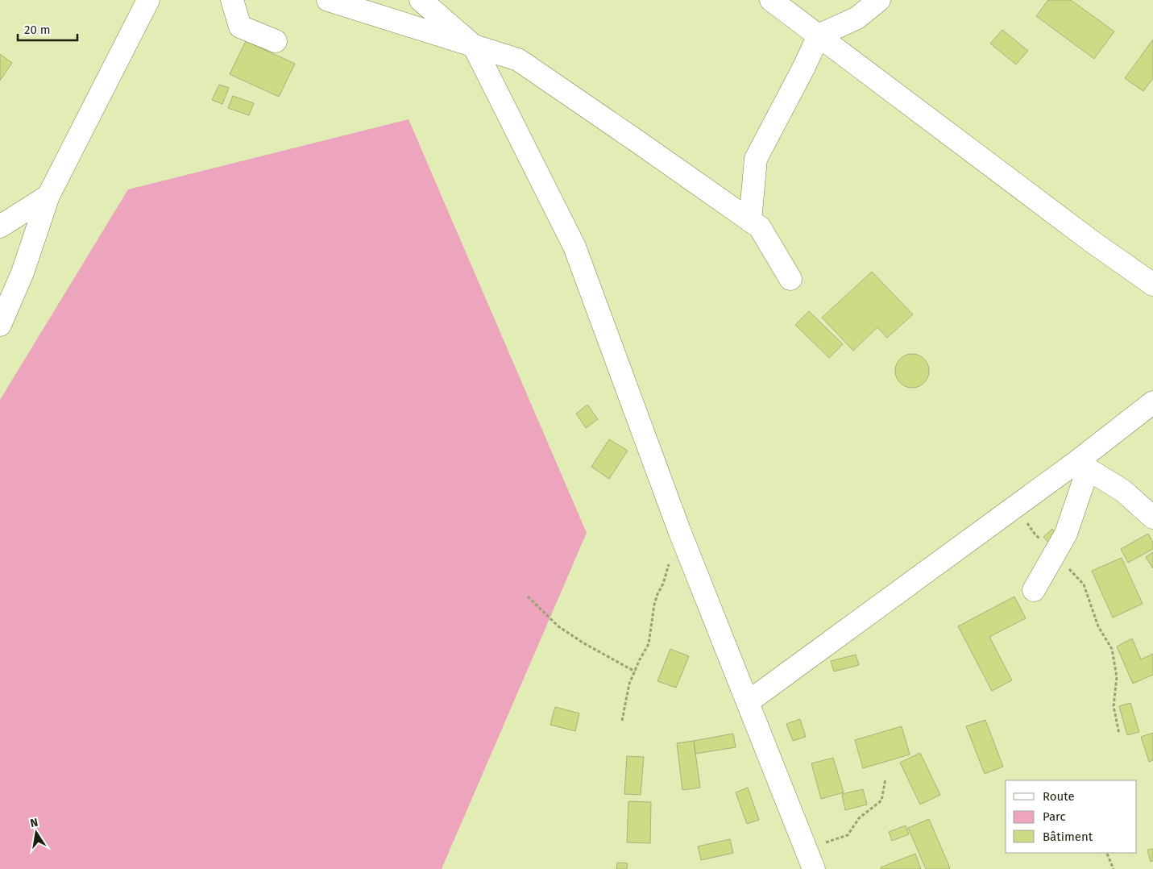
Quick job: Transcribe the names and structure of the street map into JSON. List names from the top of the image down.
{
  "legend": ["Route", "Parc", "Bâtiment"],
  "scale_bar": "20 m",
  "north": "top"
}
